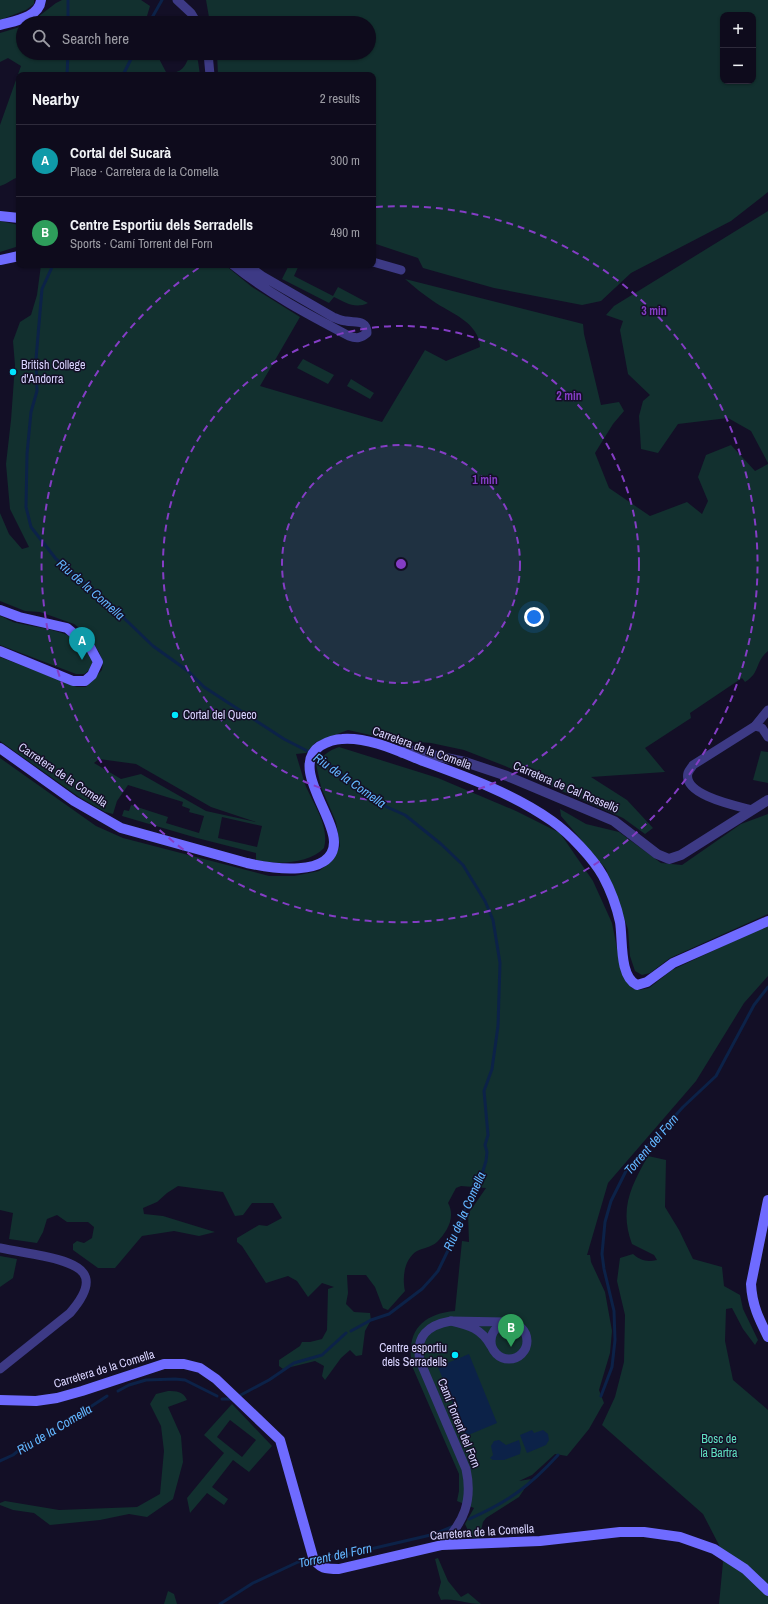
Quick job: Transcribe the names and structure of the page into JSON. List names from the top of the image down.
{
  "streets": {
    "main road": ["Carretera de la Comella"],
    "street": ["Carretera de Cal Rosselló", "Camí Torrent del Forn"]
  },
  "crossings": [
    ["Carretera de la Comella", "Carretera de Cal Rosselló"],
    ["Carretera de la Comella", "Camí Torrent del Forn"]
  ],
  "water": ["Riu de la Comella", "Torrent del Forn"],
  "parks": ["Bosc de la Bartra"],
  "places": ["British College d'Andorra", "Cortal del Queco", "Centre esportiu dels Serradells"],
  "page": {
    "map_buttons": ["+", "−"],
    "search": "Search here",
    "heading": ["Nearby", "2 results"],
    "list": [
      {
        "mark": "A",
        "name": "Cortal del Sucarà",
        "note": "Place · Carretera de la Comella",
        "value": "300 m"
      },
      {
        "mark": "B",
        "name": "Centre Esportiu dels Serradells",
        "note": "Sports · Camí Torrent del Forn",
        "value": "490 m"
      }
    ],
    "pins": ["A", "B"]
  },
  "rings": ["3 min", "2 min", "1 min"]
}
